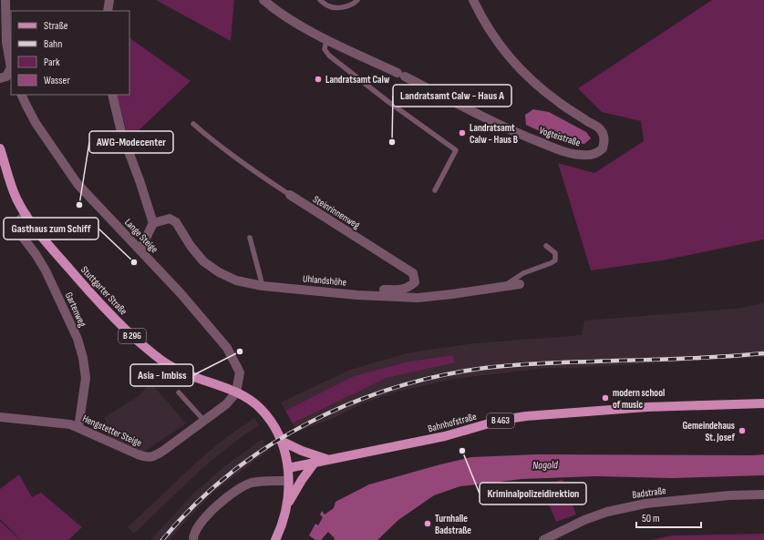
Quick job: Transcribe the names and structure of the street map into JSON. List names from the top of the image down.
{
  "streets": {
    "main road": [
      "Stuttgarter Straße",
      "B 296",
      "B 463",
      "Bahnhofstraße"
    ],
    "street": [
      "Vogteistraße",
      "Steinrinnenweg",
      "Lange Steige",
      "Uhlandshöhe",
      "Gartenweg",
      "Hengstetter Steige",
      "Badstraße"
    ]
  },
  "crossings": [
    ["Steinrinnenweg", "Uhlandshöhe"],
    ["Lange Steige", "Stuttgarter Straße"],
    ["Lange Steige", "Hengstetter Steige"],
    ["Stuttgarter Straße", "Gartenweg"],
    ["Stuttgarter Straße", "B 296"],
    ["Stuttgarter Straße", "Bahnhofstraße"],
    ["Stuttgarter Straße", "Hengstetter Steige"],
    ["Gartenweg", "Hengstetter Steige"],
    ["B 296", "Bahnhofstraße"]
  ],
  "water": ["Nagold"],
  "places": [
    "Landratsamt Calw",
    "Landratsamt Calw - Haus B",
    "Landratsamt Calw - Haus A",
    "AWG-Modecenter",
    "Gasthaus zum Schiff",
    "Asia - Imbiss",
    "modern school of music",
    "Gemeindehaus St. Josef",
    "Kriminalpolizeidirektion",
    "Turnhalle Badstraße"
  ],
  "legend": [
    "Straße",
    "Bahn",
    "Park",
    "Wasser"
  ],
  "scale_bar": "50 m"
}
